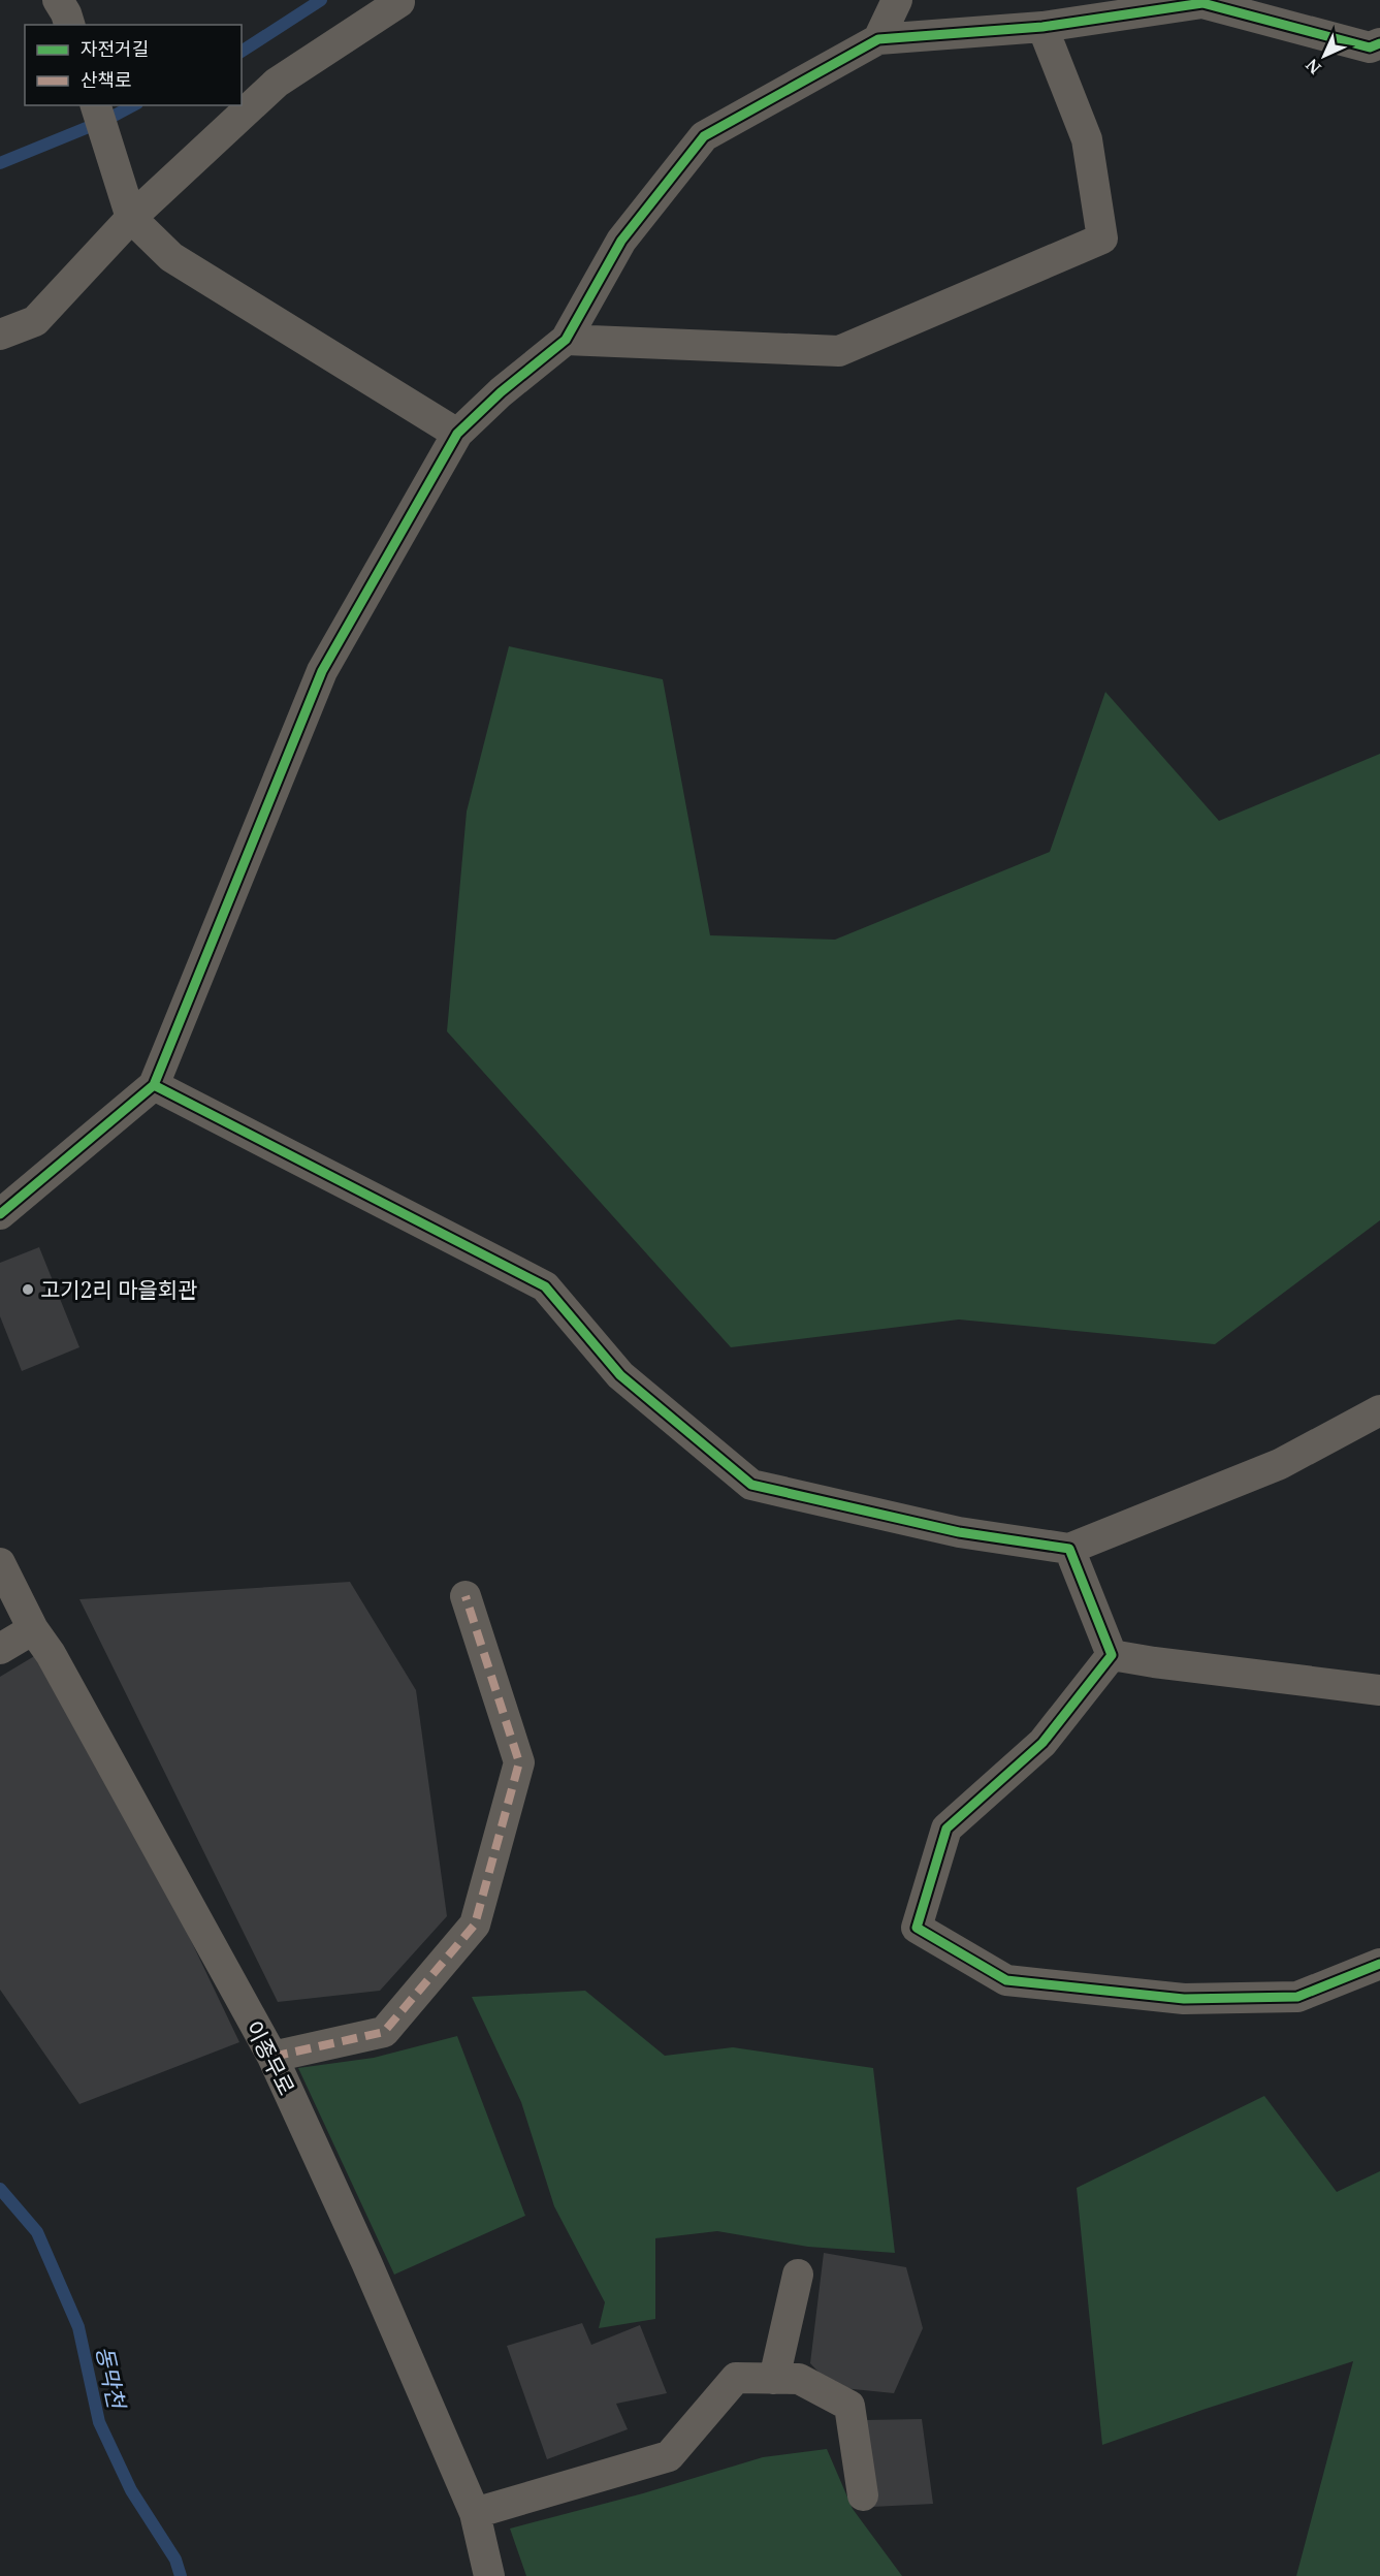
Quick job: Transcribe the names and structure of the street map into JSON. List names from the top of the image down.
{
  "streets": {
    "street": ["이종무로"]
  },
  "water": ["동막천"],
  "places": ["고기2리 마을회관"],
  "legend": ["자전거길", "산책로"],
  "north": "bottom left"
}
